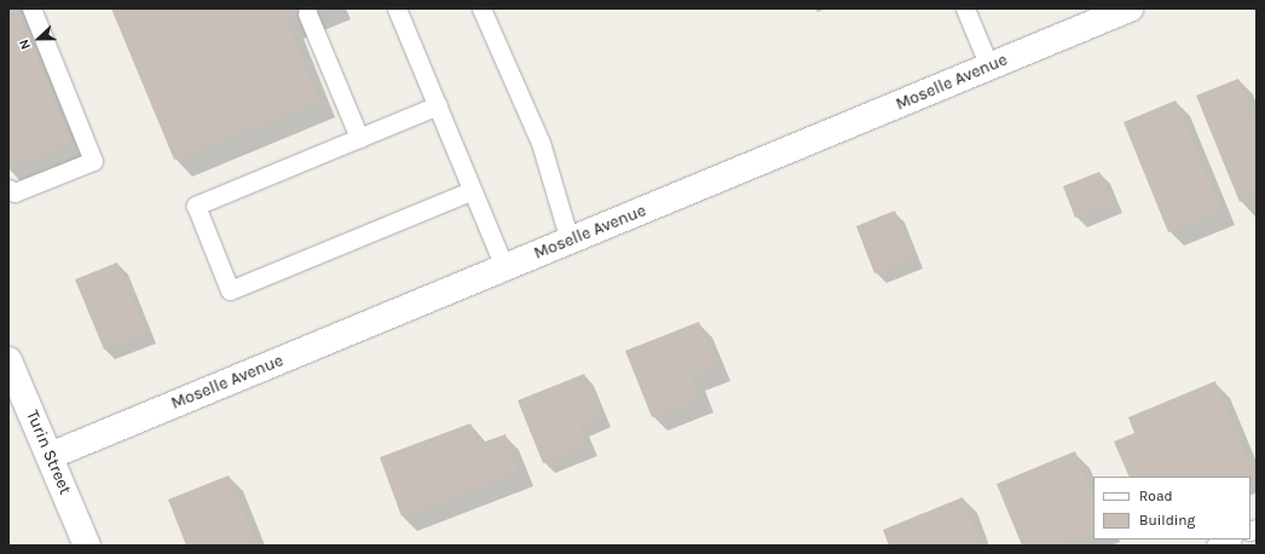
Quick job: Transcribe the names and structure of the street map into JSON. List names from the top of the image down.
{
  "streets": {
    "street": ["Moselle Avenue", "Turin Street"]
  },
  "crossings": [
    ["Moselle Avenue", "Turin Street"]
  ],
  "legend": ["Road", "Building"],
  "north": "left"
}
